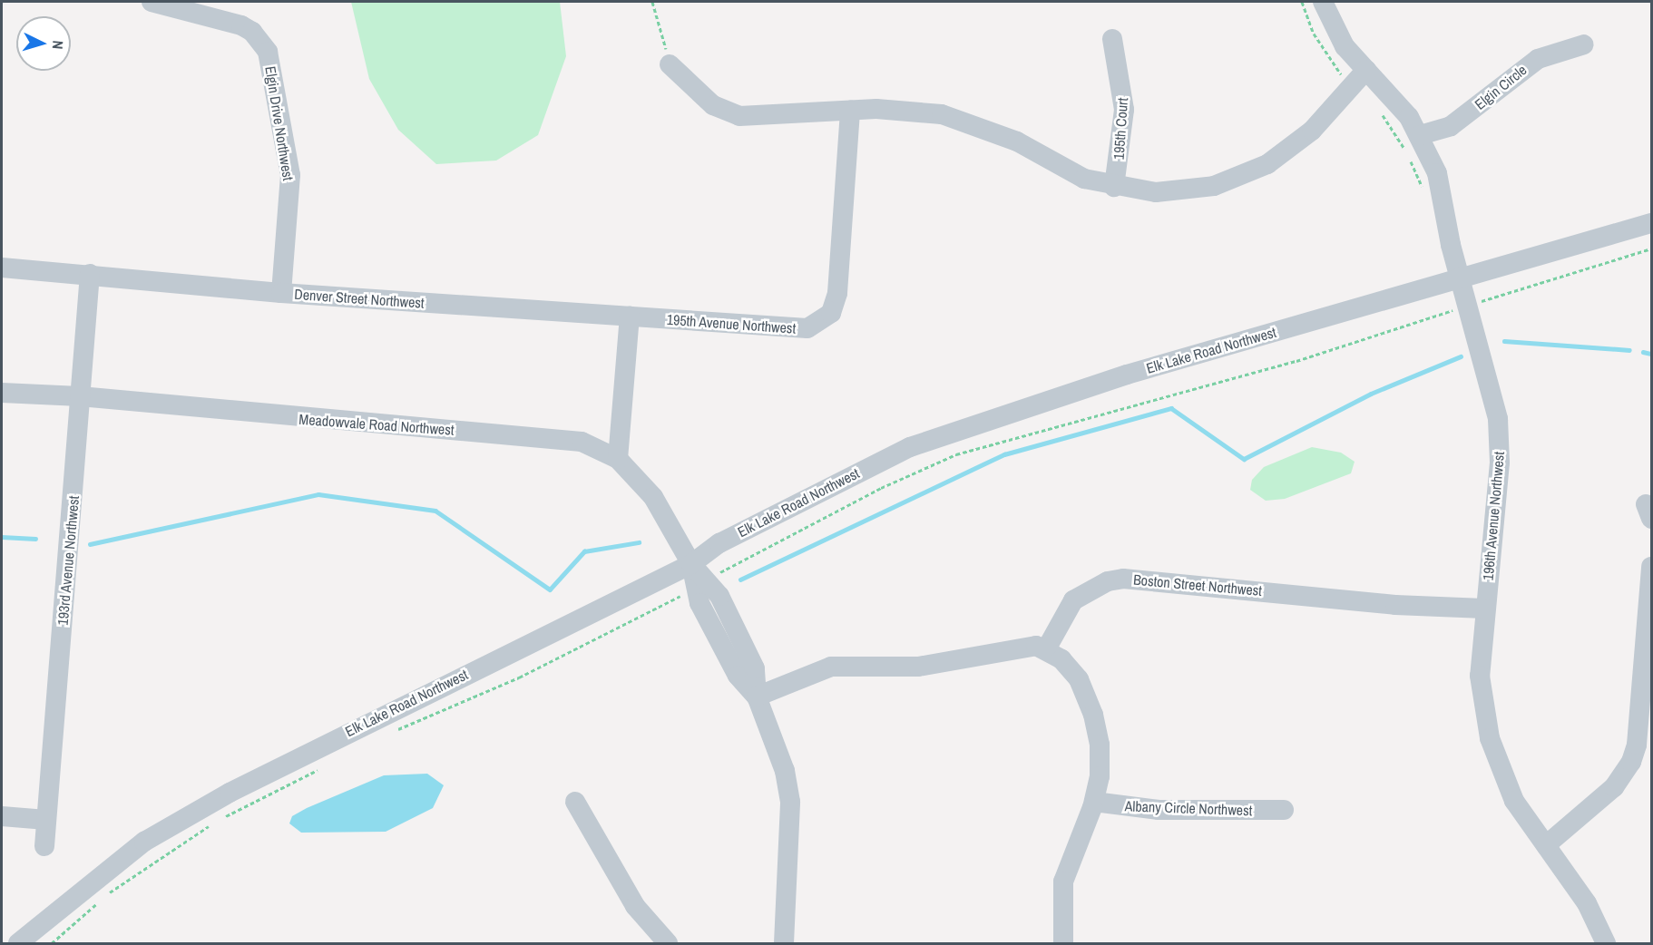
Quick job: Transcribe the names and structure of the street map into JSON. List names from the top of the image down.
{
  "streets": {
    "street": [
      "Elgin Circle",
      "Elgin Drive Northwest",
      "195th Court",
      "Denver Street Northwest",
      "195th Avenue Northwest",
      "Elk Lake Road Northwest",
      "Meadowvale Road Northwest",
      "196th Avenue Northwest",
      "193rd Avenue Northwest",
      "Boston Street Northwest",
      "Albany Circle Northwest"
    ]
  },
  "crossings": [
    ["Elgin Circle", "196th Avenue Northwest"],
    ["Elgin Drive Northwest", "Denver Street Northwest"],
    ["Denver Street Northwest", "195th Avenue Northwest"],
    ["Denver Street Northwest", "193rd Avenue Northwest"],
    ["Elk Lake Road Northwest", "Meadowvale Road Northwest"],
    ["Elk Lake Road Northwest", "196th Avenue Northwest"],
    ["Meadowvale Road Northwest", "193rd Avenue Northwest"],
    ["196th Avenue Northwest", "Boston Street Northwest"]
  ],
  "north": "right"
}
